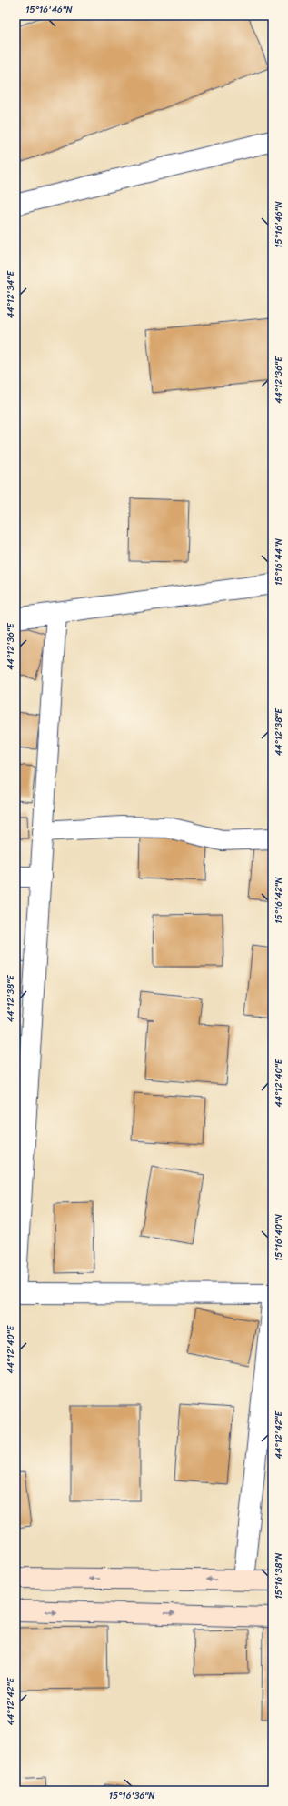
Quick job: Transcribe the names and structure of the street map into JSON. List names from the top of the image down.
{
  "coordinates": [
    "15°16'46\"N",
    "44°12'34\"E",
    "44°12'36\"E",
    "15°16'44\"N",
    "44°12'38\"E",
    "15°16'42\"N",
    "44°12'40\"E",
    "15°16'40\"N",
    "44°12'42\"E",
    "15°16'38\"N",
    "15°16'36\"N"
  ]
}
